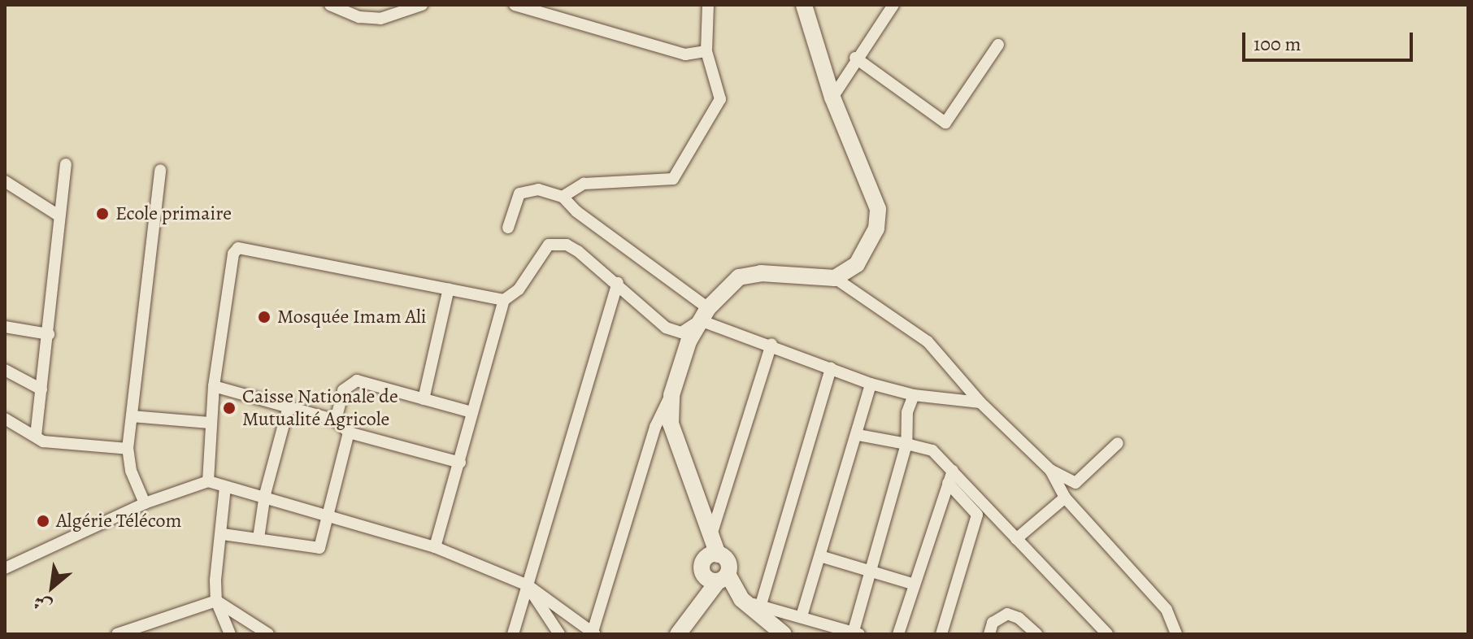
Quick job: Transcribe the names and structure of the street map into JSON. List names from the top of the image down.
{
  "places": [
    "Ecole primaire",
    "Mosquée Imam Ali",
    "Caisse Nationale de Mutualité Agricole",
    "Algérie Télécom"
  ],
  "scale_bar": "100 m",
  "north": "bottom left"
}
